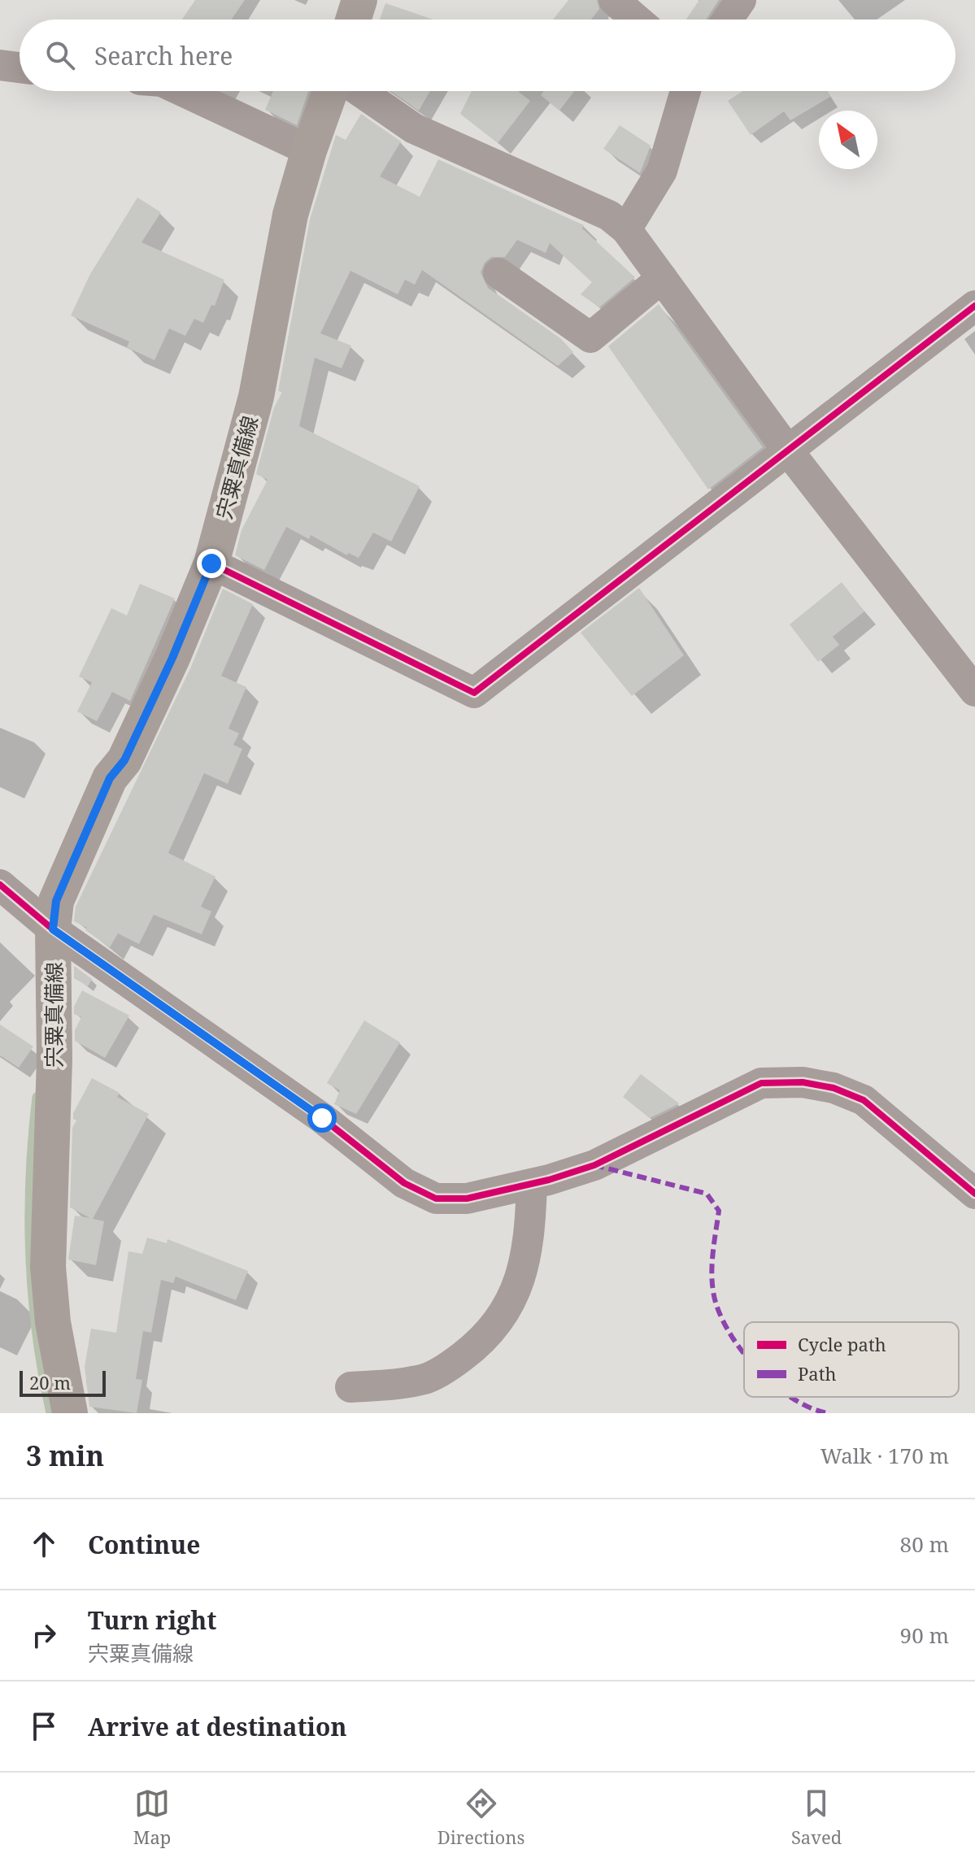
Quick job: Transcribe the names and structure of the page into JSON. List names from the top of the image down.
{
  "streets": {
    "main road": ["宍粟真備線"]
  },
  "legend": ["Cycle path", "Path"],
  "scale_bar": "20 m",
  "north": "top left",
  "page": {
    "search": "Search here",
    "scale": "20 m",
    "heading": ["3 min", "Walk · 170 m"],
    "list": [
      ["Continue", "80 m"],
      ["Turn right", "宍粟真備線", "90 m"],
      "Arrive at destination"
    ],
    "nav": ["Map", "Directions", "Saved"]
  }
}
